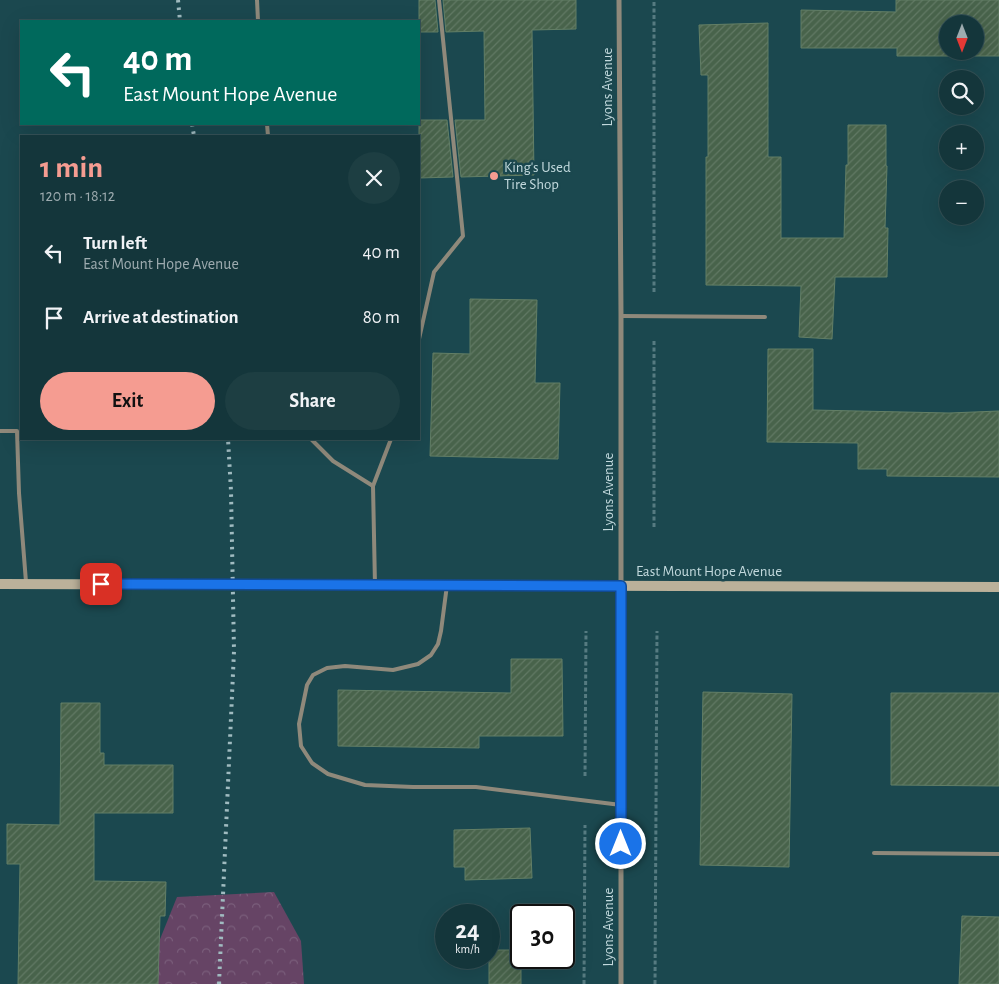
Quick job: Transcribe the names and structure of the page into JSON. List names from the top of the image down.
{
  "streets": {
    "street": ["Lyons Avenue", "East Mount Hope Avenue"]
  },
  "crossings": [
    ["Lyons Avenue", "East Mount Hope Avenue"]
  ],
  "places": ["King's Used Tire Shop"],
  "north": "bottom",
  "page": {
    "map_buttons": ["+", "−"],
    "turn": ["40 m", "East Mount Hope Avenue"],
    "heading": ["1 min", "120 m · 18:12"],
    "list": [
      {
        "name": "Turn left",
        "note": "East Mount Hope Avenue",
        "value": "40 m"
      },
      {
        "name": "Arrive at destination",
        "value": "80 m"
      }
    ],
    "buttons": ["Exit", "Share"],
    "speed": "24 km/h",
    "limit": "30"
  }
}
